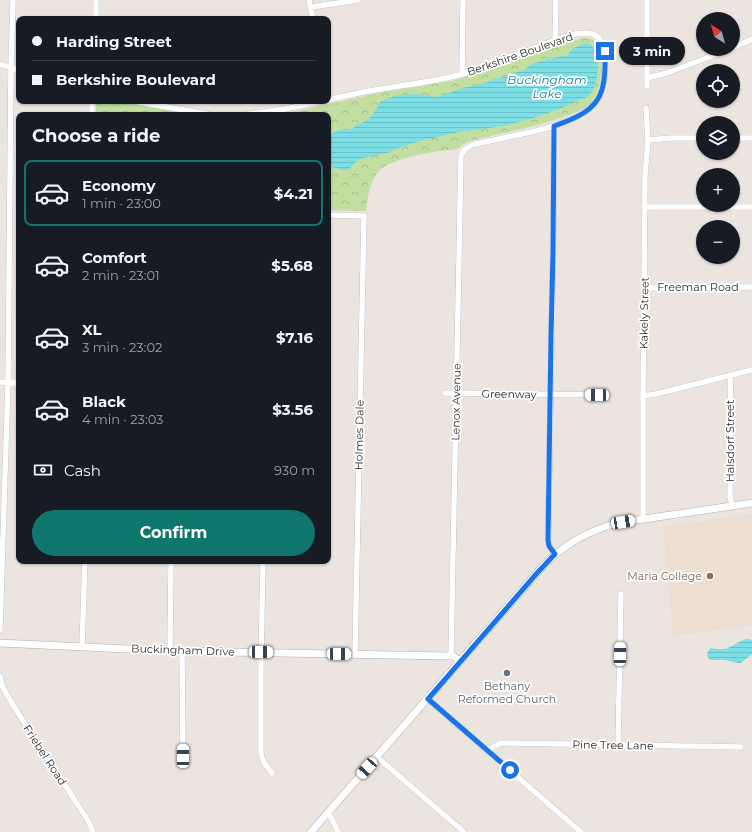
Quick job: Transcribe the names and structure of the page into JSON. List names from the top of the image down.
{
  "streets": {
    "street": [
      "Berkshire Boulevard",
      "Freeman Road",
      "Kakely Street",
      "Greenway",
      "Lenox Avenue",
      "Holmes Dale",
      "Halsdorf Street",
      "Buckingham Drive",
      "Pine Tree Lane",
      "Friebel Road"
    ]
  },
  "crossings": [
    ["Berkshire Boulevard", "Lenox Avenue"],
    ["Freeman Road", "Kakely Street"],
    ["Greenway", "Lenox Avenue"],
    ["Lenox Avenue", "Buckingham Drive"],
    ["Holmes Dale", "Buckingham Drive"]
  ],
  "water": ["Buckingham Lake"],
  "places": ["Maria College", "Bethany Reformed Church"],
  "north": "top left",
  "page": {
    "map_buttons": ["+", "−"],
    "banner": ["Harding Street", "Berkshire Boulevard"],
    "bubble": "3 min",
    "heading": "Choose a ride",
    "list": [
      {
        "name": "Economy",
        "note": "1 min · 23:00",
        "value": "$4.21"
      },
      {
        "name": "Comfort",
        "note": "2 min · 23:01",
        "value": "$5.68"
      },
      {
        "name": "XL",
        "note": "3 min · 23:02",
        "value": "$7.16"
      },
      {
        "name": "Black",
        "note": "4 min · 23:03",
        "value": "$3.56"
      }
    ],
    "pay": ["Cash", "930 m"],
    "buttons": "Confirm"
  }
}
